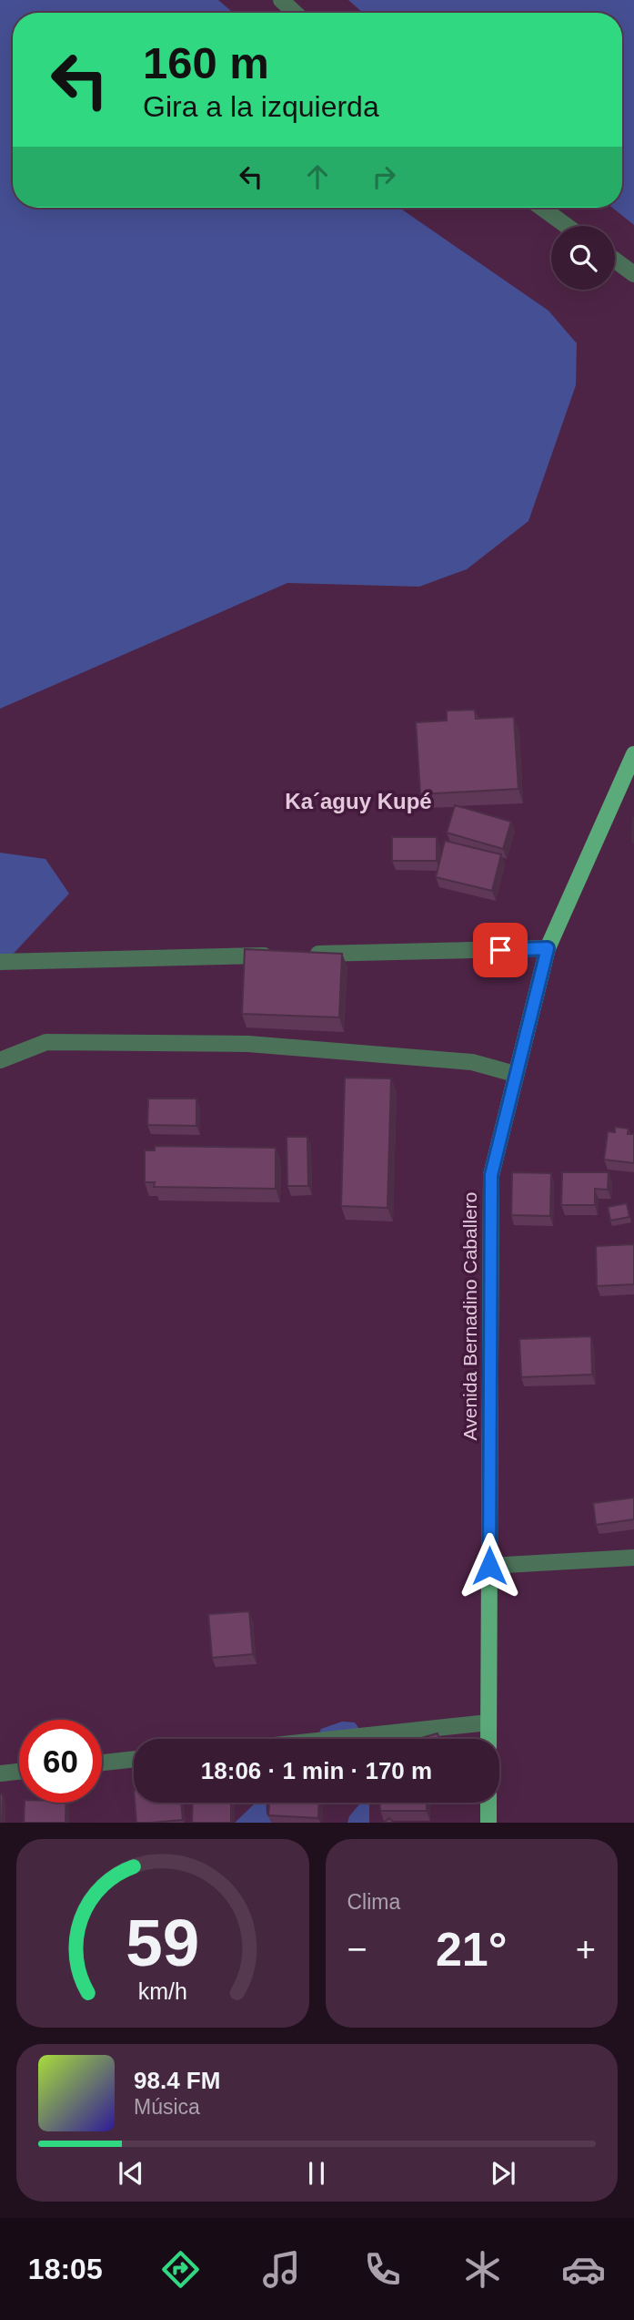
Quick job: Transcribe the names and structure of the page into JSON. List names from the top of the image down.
{
  "streets": {
    "main road": ["Avenida Bernadino Caballero"]
  },
  "districts": ["Ka´aguy Kupé"],
  "page": {
    "turn": ["160 m", "Gira a la izquierda"],
    "limit": "60",
    "trip": "18:06 · 1 min · 170 m",
    "tile": "Clima",
    "heat": ["−", "21°", "+"],
    "song": ["98.4 FM", "Música"],
    "tabs": "18:05",
    "gauge": ["59", "km/h"]
  }
}
